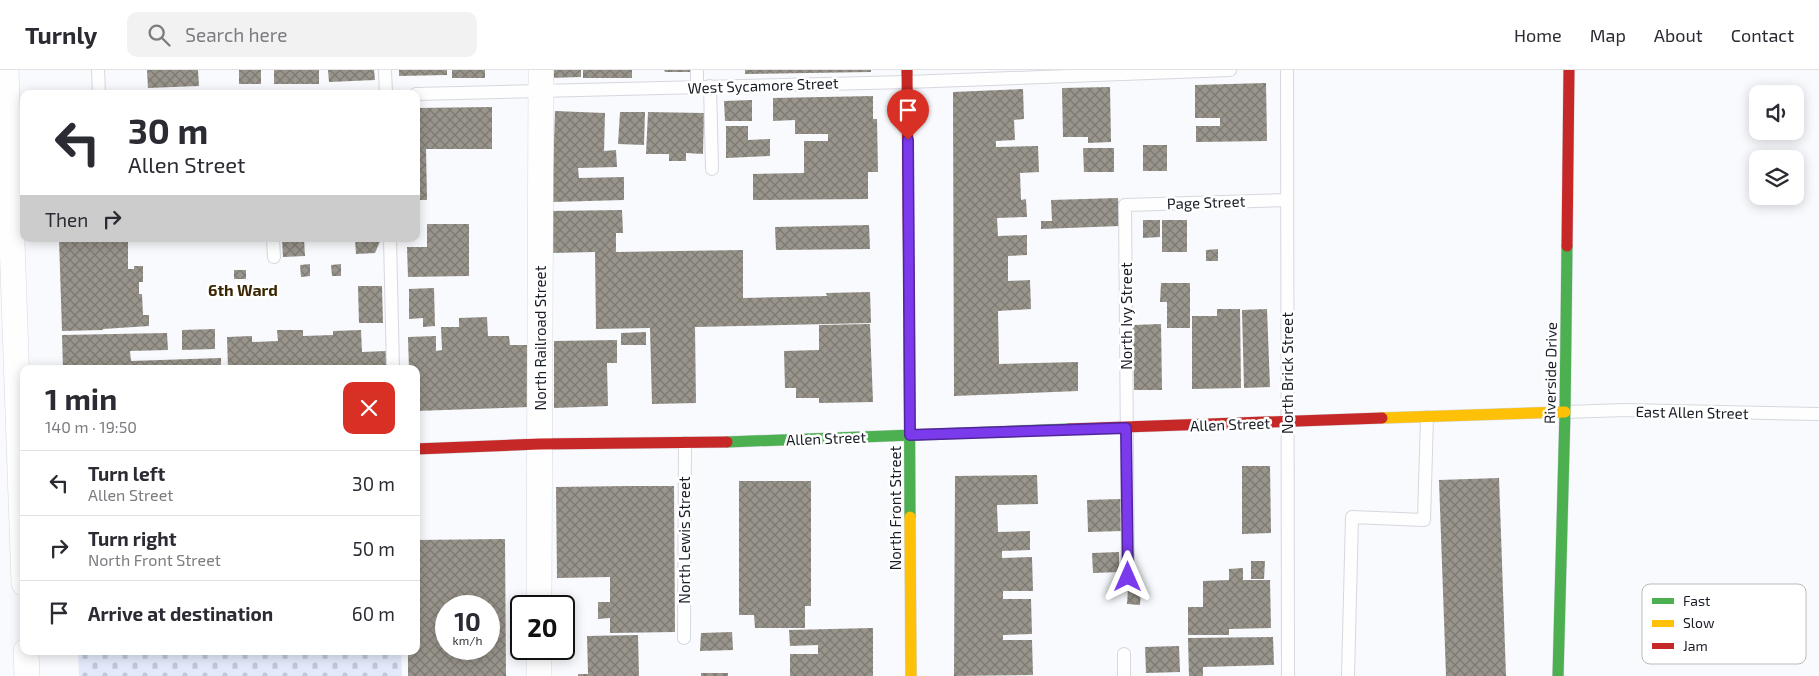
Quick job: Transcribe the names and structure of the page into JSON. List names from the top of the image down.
{
  "streets": {
    "street": [
      "North Railroad Street",
      "Riverside Drive",
      "Allen Street",
      "North Front Street"
    ],
    "lane": [
      "West Sycamore Street",
      "Page Street",
      "North Ivy Street",
      "North Brick Street",
      "East Allen Street",
      "North Lewis Street"
    ]
  },
  "crossings": [
    ["West Sycamore Street", "North Railroad Street"],
    ["West Sycamore Street", "North Front Street"],
    ["Page Street", "North Ivy Street"],
    ["Page Street", "North Brick Street"],
    ["North Ivy Street", "Allen Street"],
    ["North Railroad Street", "Allen Street"],
    ["North Brick Street", "Allen Street"],
    ["Riverside Drive", "East Allen Street"],
    ["Riverside Drive", "Allen Street"],
    ["East Allen Street", "Allen Street"],
    ["Allen Street", "North Front Street"],
    ["Allen Street", "North Lewis Street"]
  ],
  "districts": ["6th Ward"],
  "legend": ["Fast", "Slow", "Jam"],
  "page": {
    "header": "Turnly",
    "search": "Search here",
    "nav": [
      "Home",
      "Map",
      "About",
      "Contact"
    ],
    "turn": ["30 m", "Allen Street"],
    "then": "Then",
    "heading": ["1 min", "140 m · 19:50"],
    "list": [
      {
        "name": "Turn left",
        "note": "Allen Street",
        "value": "30 m"
      },
      {
        "name": "Turn right",
        "note": "North Front Street",
        "value": "50 m"
      },
      {
        "name": "Arrive at destination",
        "value": "60 m"
      }
    ],
    "speed": "10 km/h",
    "limit": "20"
  }
}
